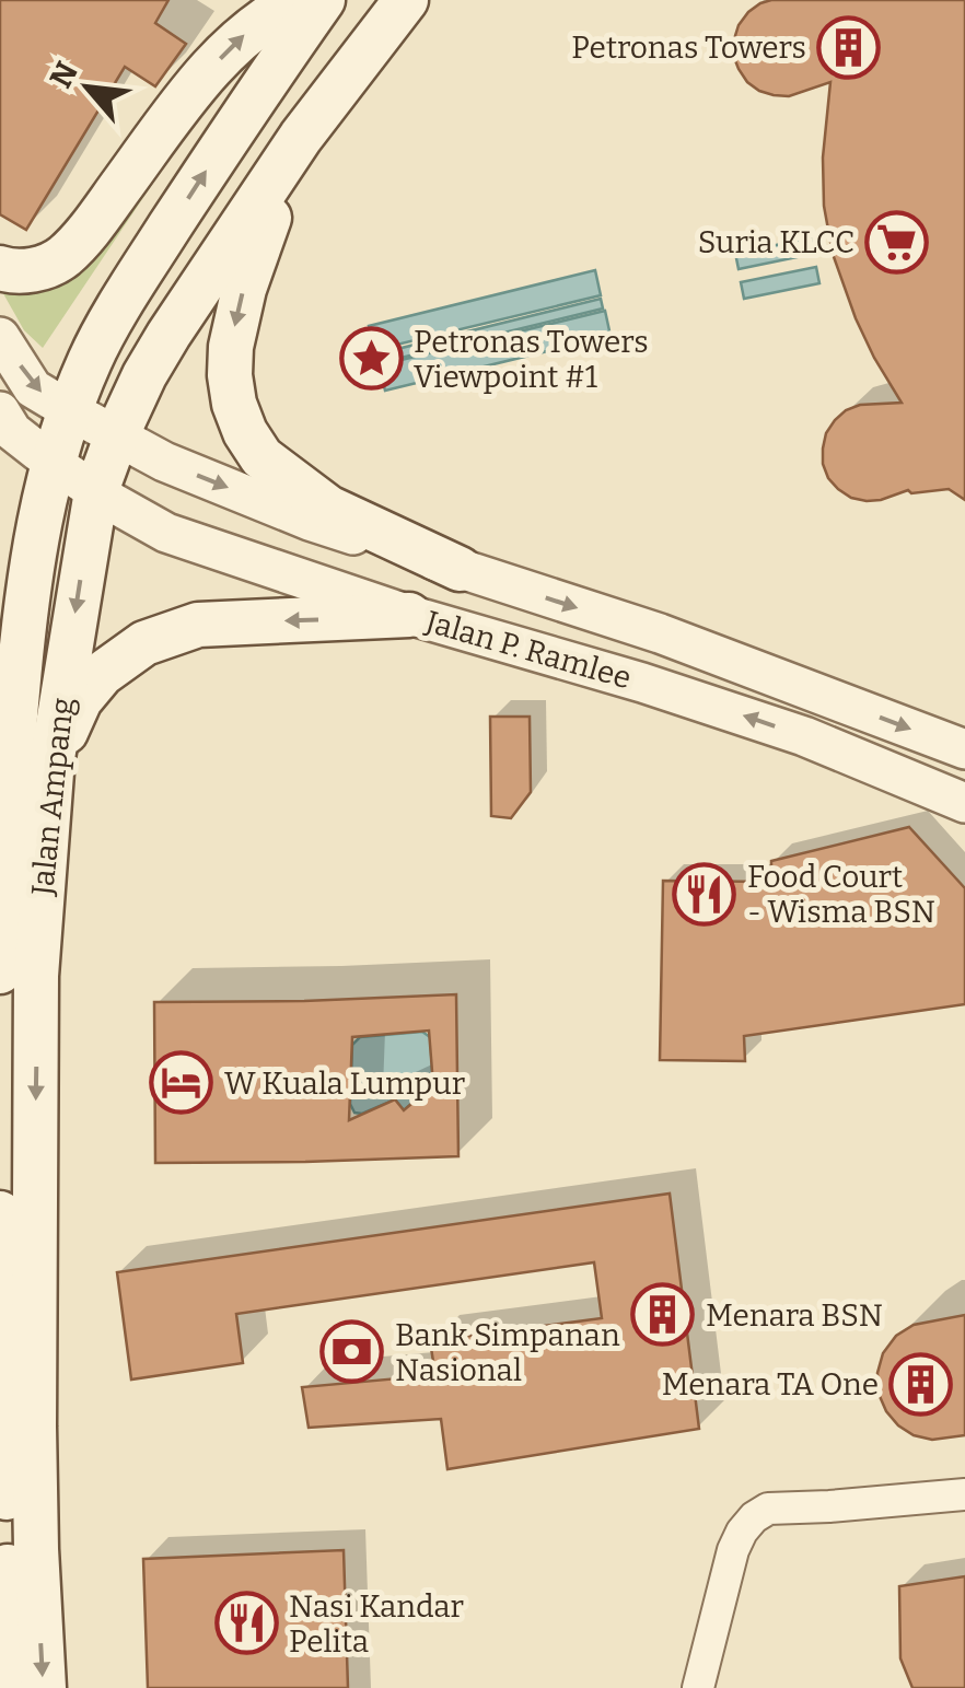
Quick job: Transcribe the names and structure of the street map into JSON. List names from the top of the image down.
{
  "streets": {
    "main road": ["Jalan Ampang"],
    "street": ["Jalan P. Ramlee"]
  },
  "crossings": [
    ["Jalan P. Ramlee", "Jalan Ampang"]
  ],
  "places": {
    "building": ["Petronas Towers", "Menara BSN", "Menara TA One"],
    "supermarket": ["Suria KLCC"],
    "place": ["Petronas Towers Viewpoint #1"],
    "restaurant": ["Food Court - Wisma BSN", "Nasi Kandar Pelita"],
    "hotel": ["W Kuala Lumpur"],
    "bank": ["Bank Simpanan Nasional"]
  },
  "north": "top left"
}
